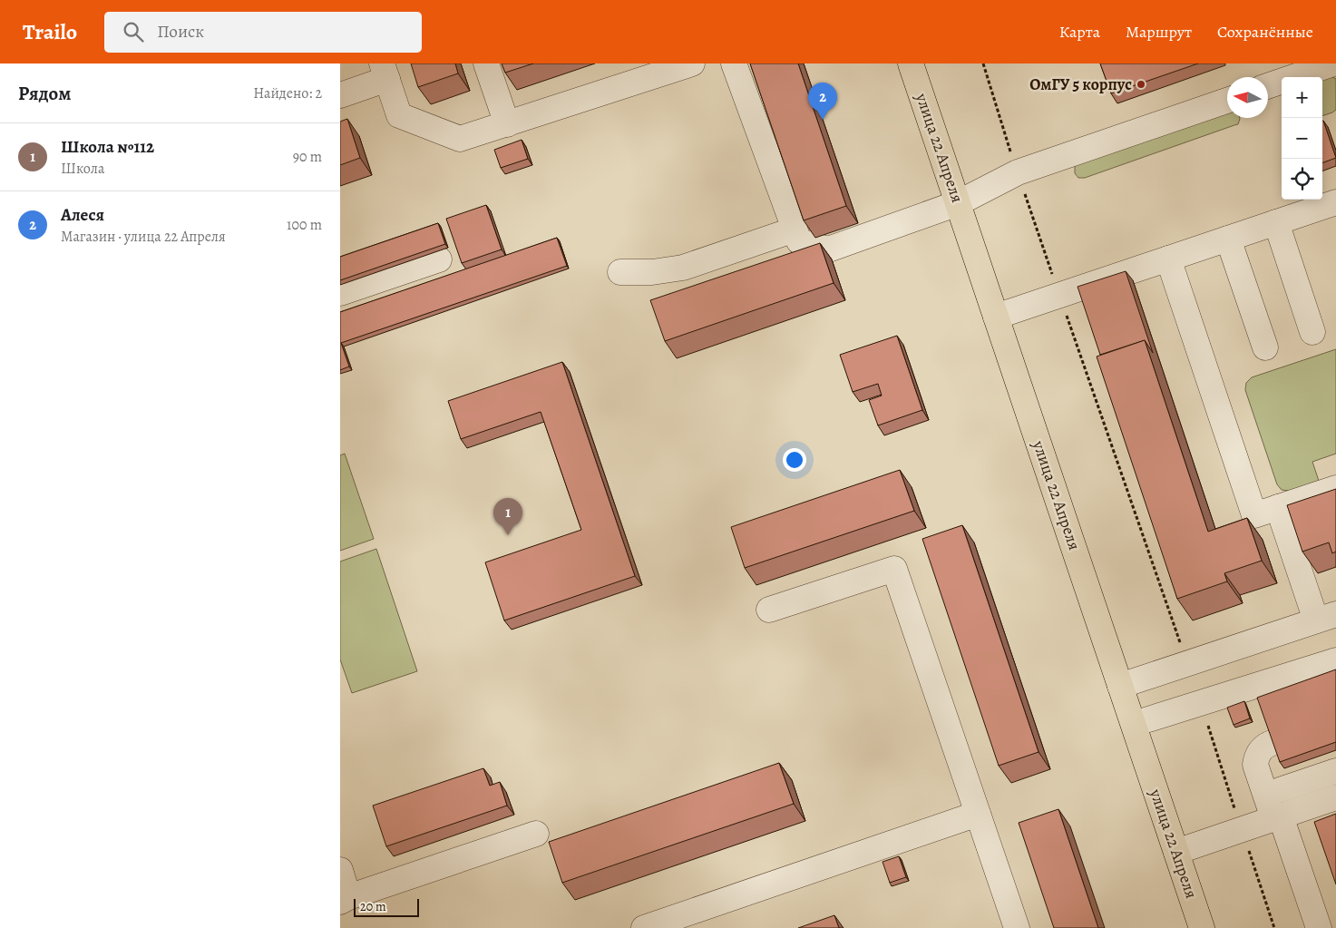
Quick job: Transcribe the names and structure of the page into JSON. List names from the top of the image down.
{
  "streets": {
    "main road": ["улица 22 Апреля"]
  },
  "places": ["ОмГУ 5 корпус"],
  "scale_bar": "20 m",
  "north": "left",
  "page": {
    "header": "Trailo",
    "search": "Поиск",
    "nav": ["Карта", "Маршрут", "Сохранённые"],
    "heading": ["Рядом", "Найдено: 2"],
    "map_buttons": ["+", "−"],
    "pins": ["2", "1"],
    "list": [
      {
        "mark": "1",
        "name": "Школа №112",
        "note": "Школа",
        "value": "90 m"
      },
      {
        "mark": "2",
        "name": "Алеся",
        "note": "Магазин · улица 22 Апреля",
        "value": "100 m"
      }
    ],
    "scale": "20 m"
  }
}
